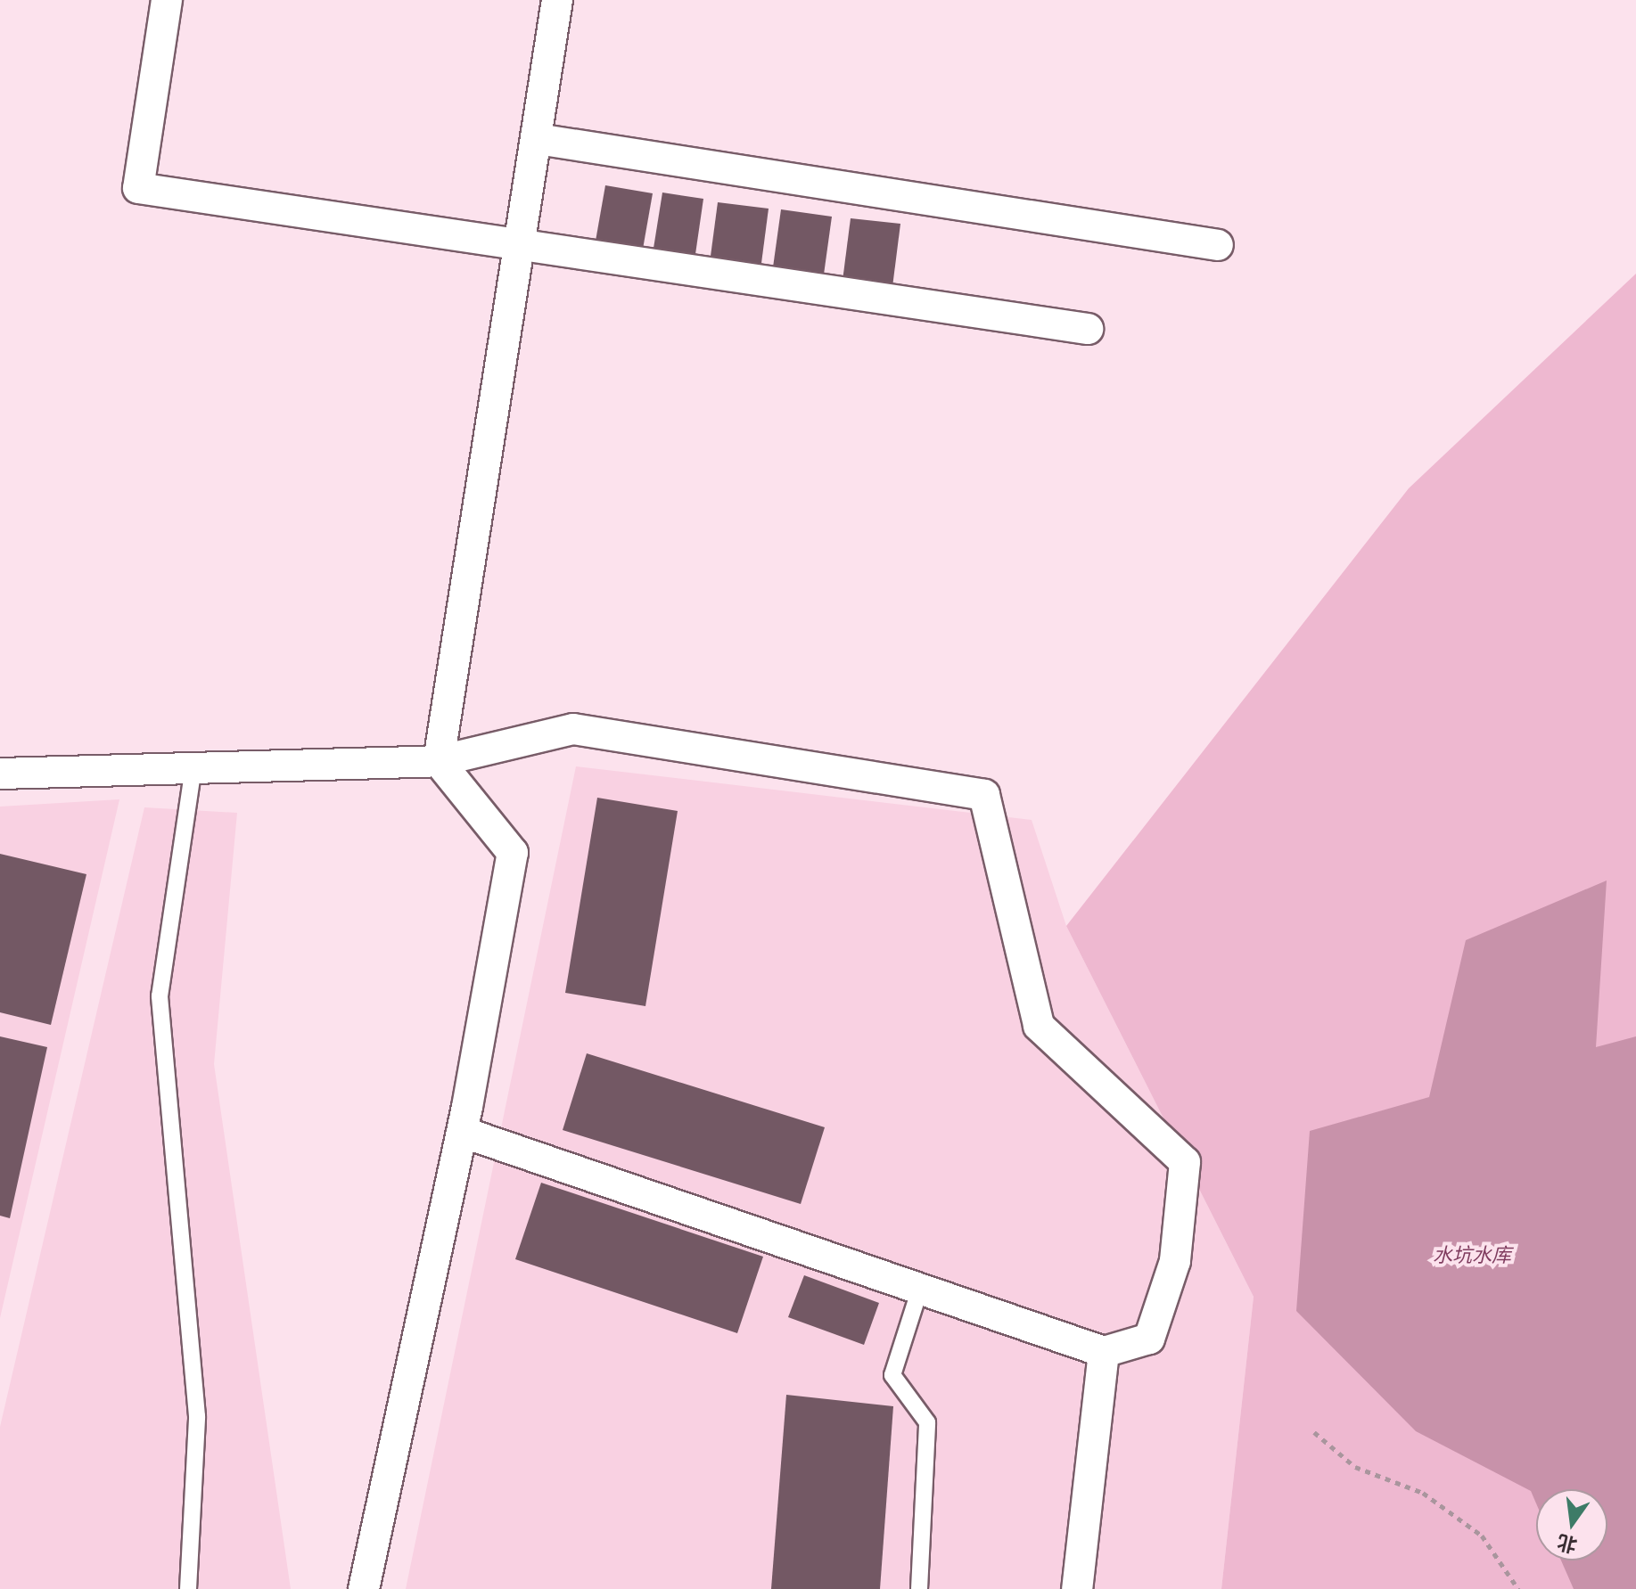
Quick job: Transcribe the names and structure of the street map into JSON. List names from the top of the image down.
{
  "water": ["水坑水库"],
  "north": "bottom"
}
